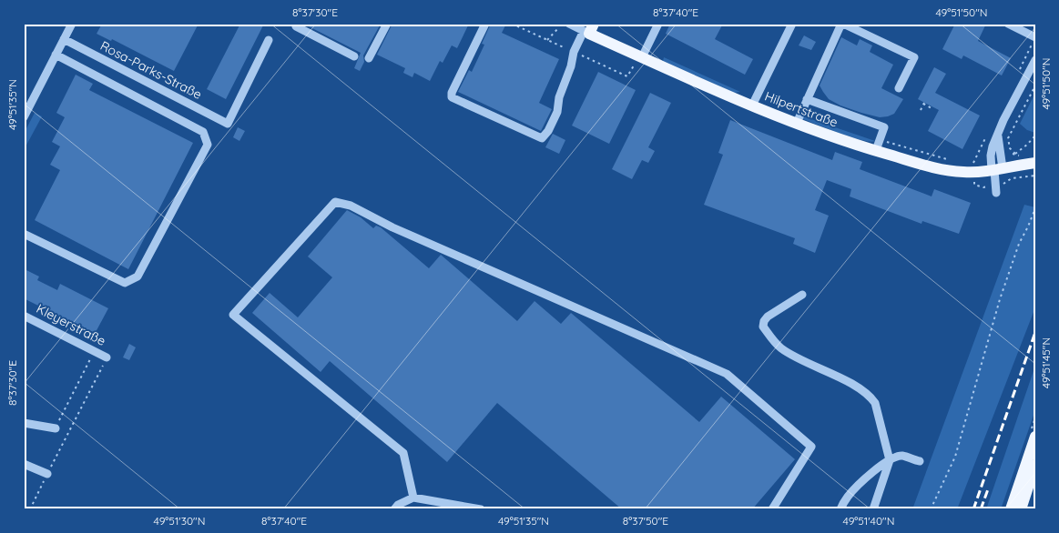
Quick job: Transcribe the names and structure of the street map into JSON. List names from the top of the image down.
{
  "streets": {
    "main road": ["Hilpertstraße"],
    "street": ["Rosa-Parks-Straße", "Kleyerstraße"]
  },
  "coordinates": [
    "8°37'30\"E",
    "8°37'40\"E",
    "49°51'50\"N",
    "49°51'35\"N",
    "49°51'45\"N",
    "49°51'30\"N",
    "8°37'50\"E",
    "49°51'40\"N"
  ]
}
